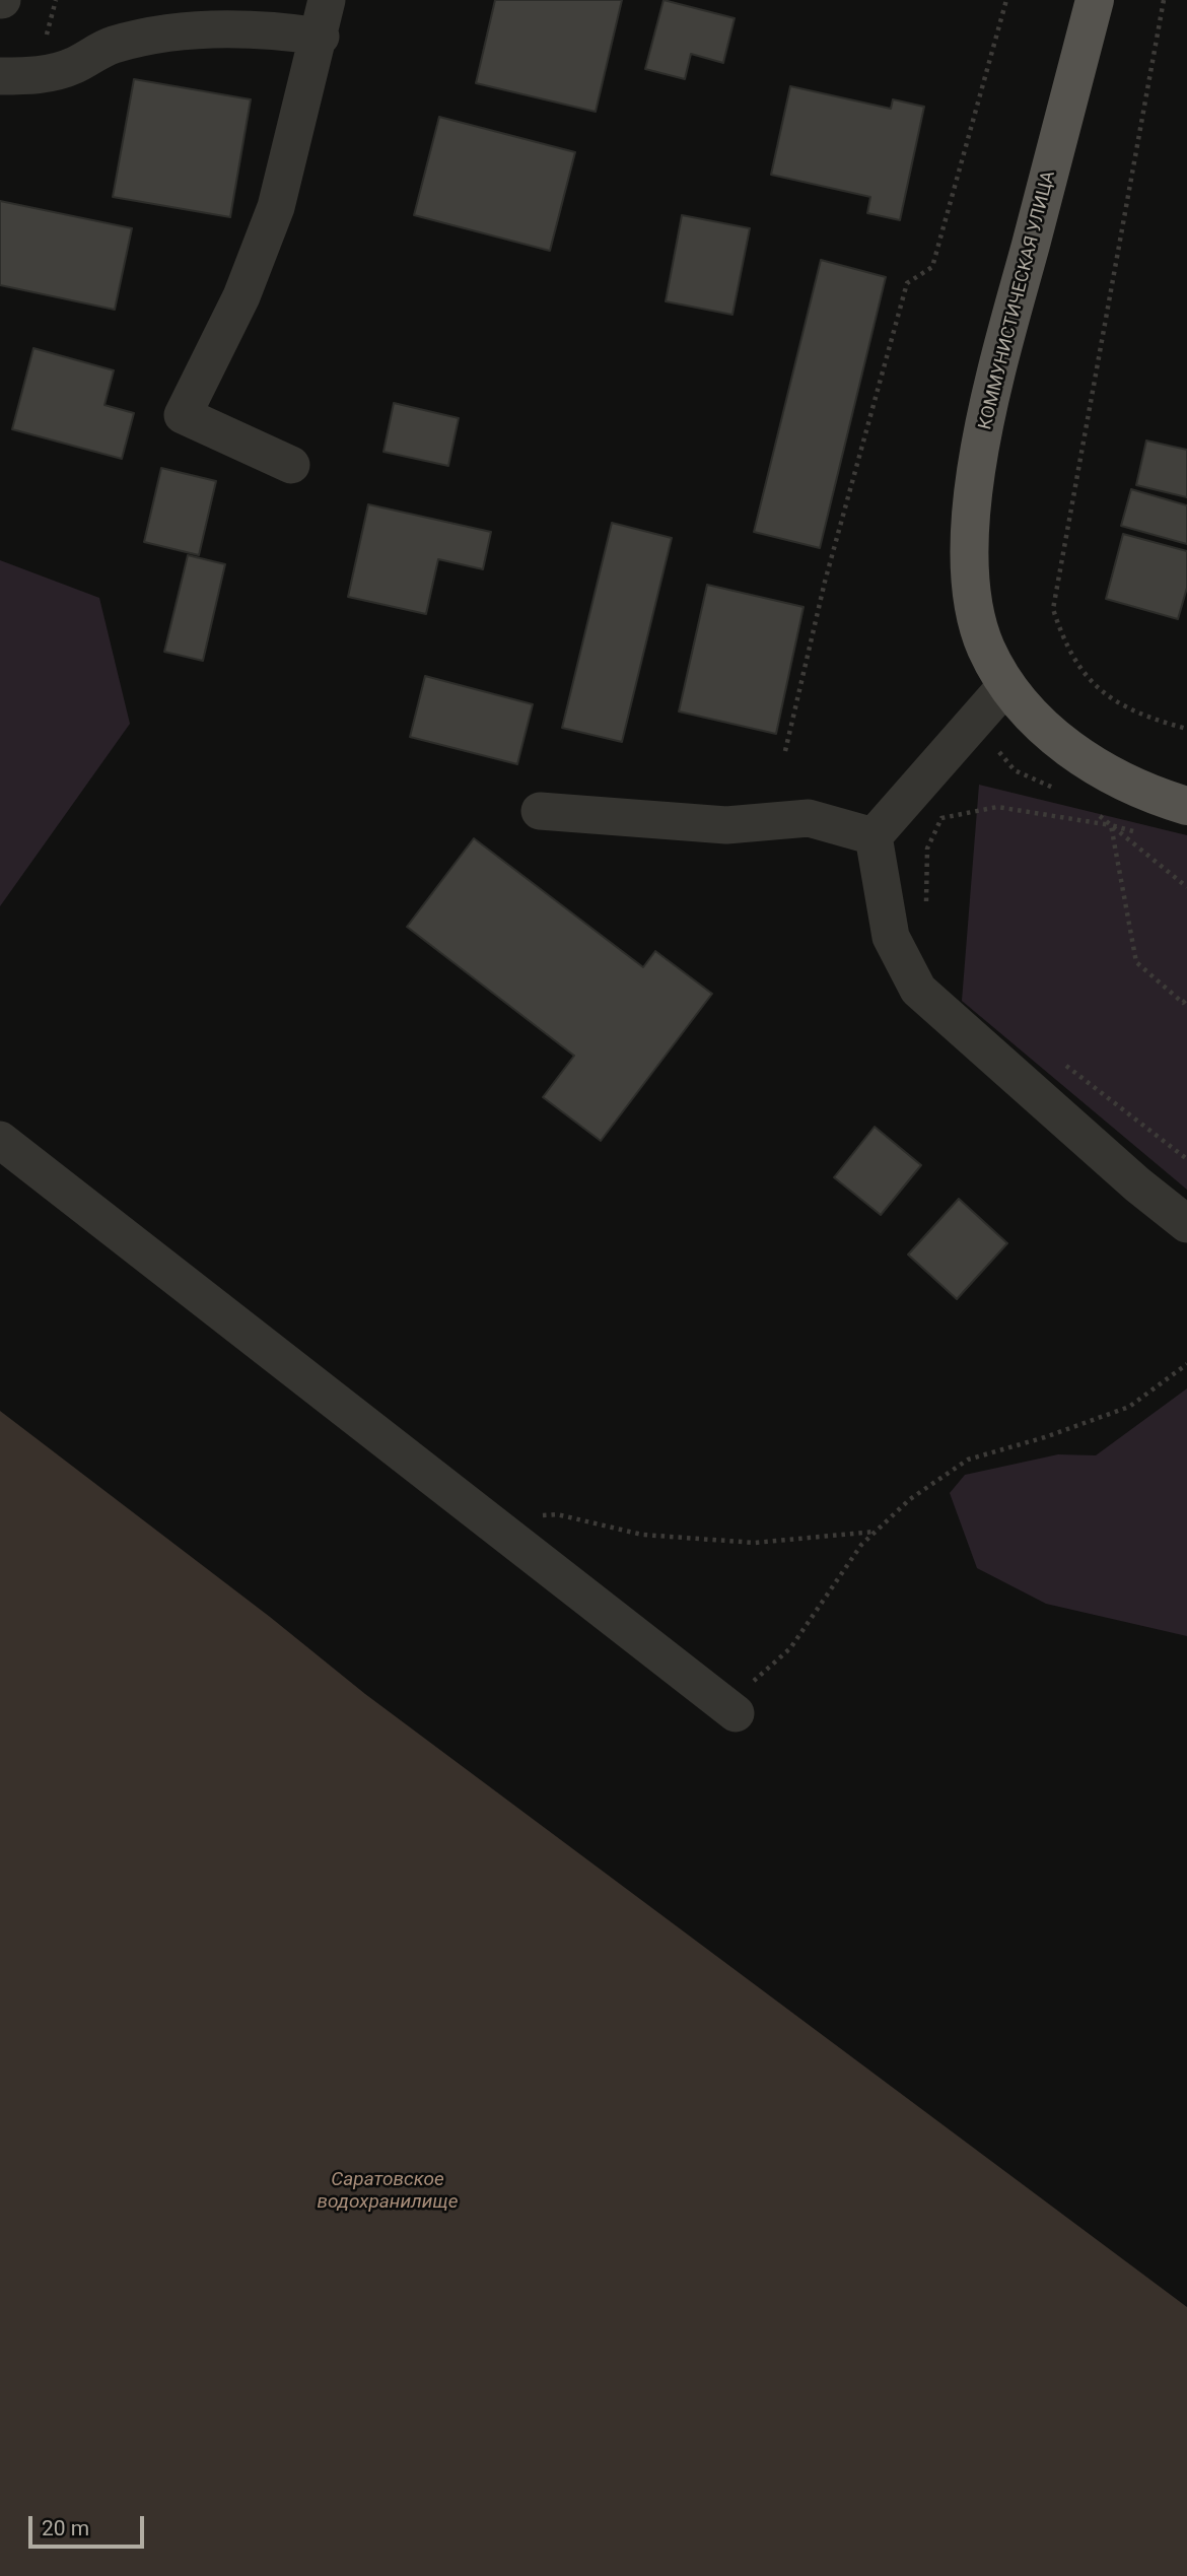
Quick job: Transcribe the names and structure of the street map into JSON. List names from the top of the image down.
{
  "streets": {
    "main road": ["КОММУНИСТИЧЕСКАЯ УЛИЦА"]
  },
  "water": ["Саратовское водохранилище"],
  "scale_bar": "20 m"
}
